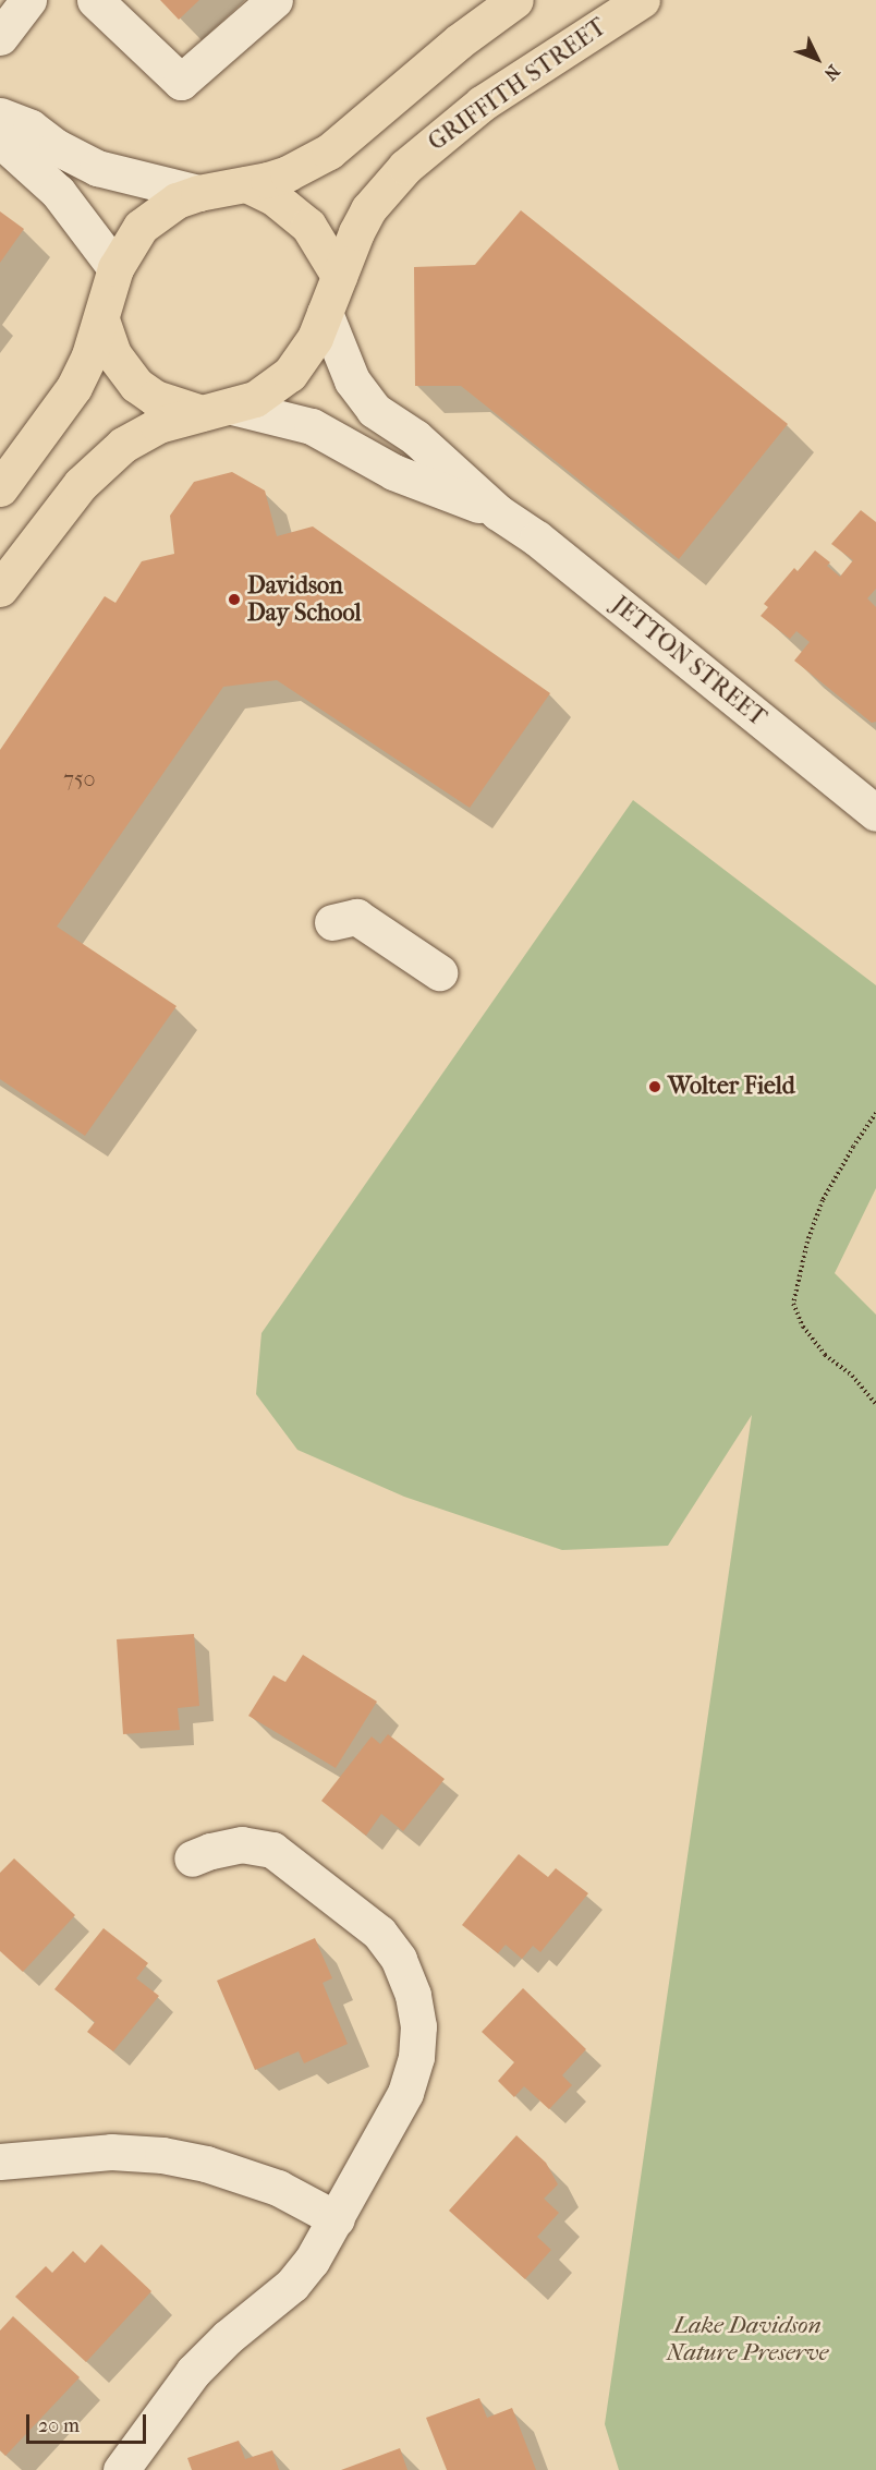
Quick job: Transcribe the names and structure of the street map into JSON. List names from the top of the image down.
{
  "streets": {
    "main road": ["GRIFFITH STREET"],
    "street": ["JETTON STREET"]
  },
  "crossings": [
    ["GRIFFITH STREET", "JETTON STREET"]
  ],
  "parks": ["Lake Davidson Nature Preserve"],
  "places": ["Davidson Day School", "Wolter Field"],
  "house_numbers": ["750"],
  "scale_bar": "20 m",
  "north": "bottom right"
}
